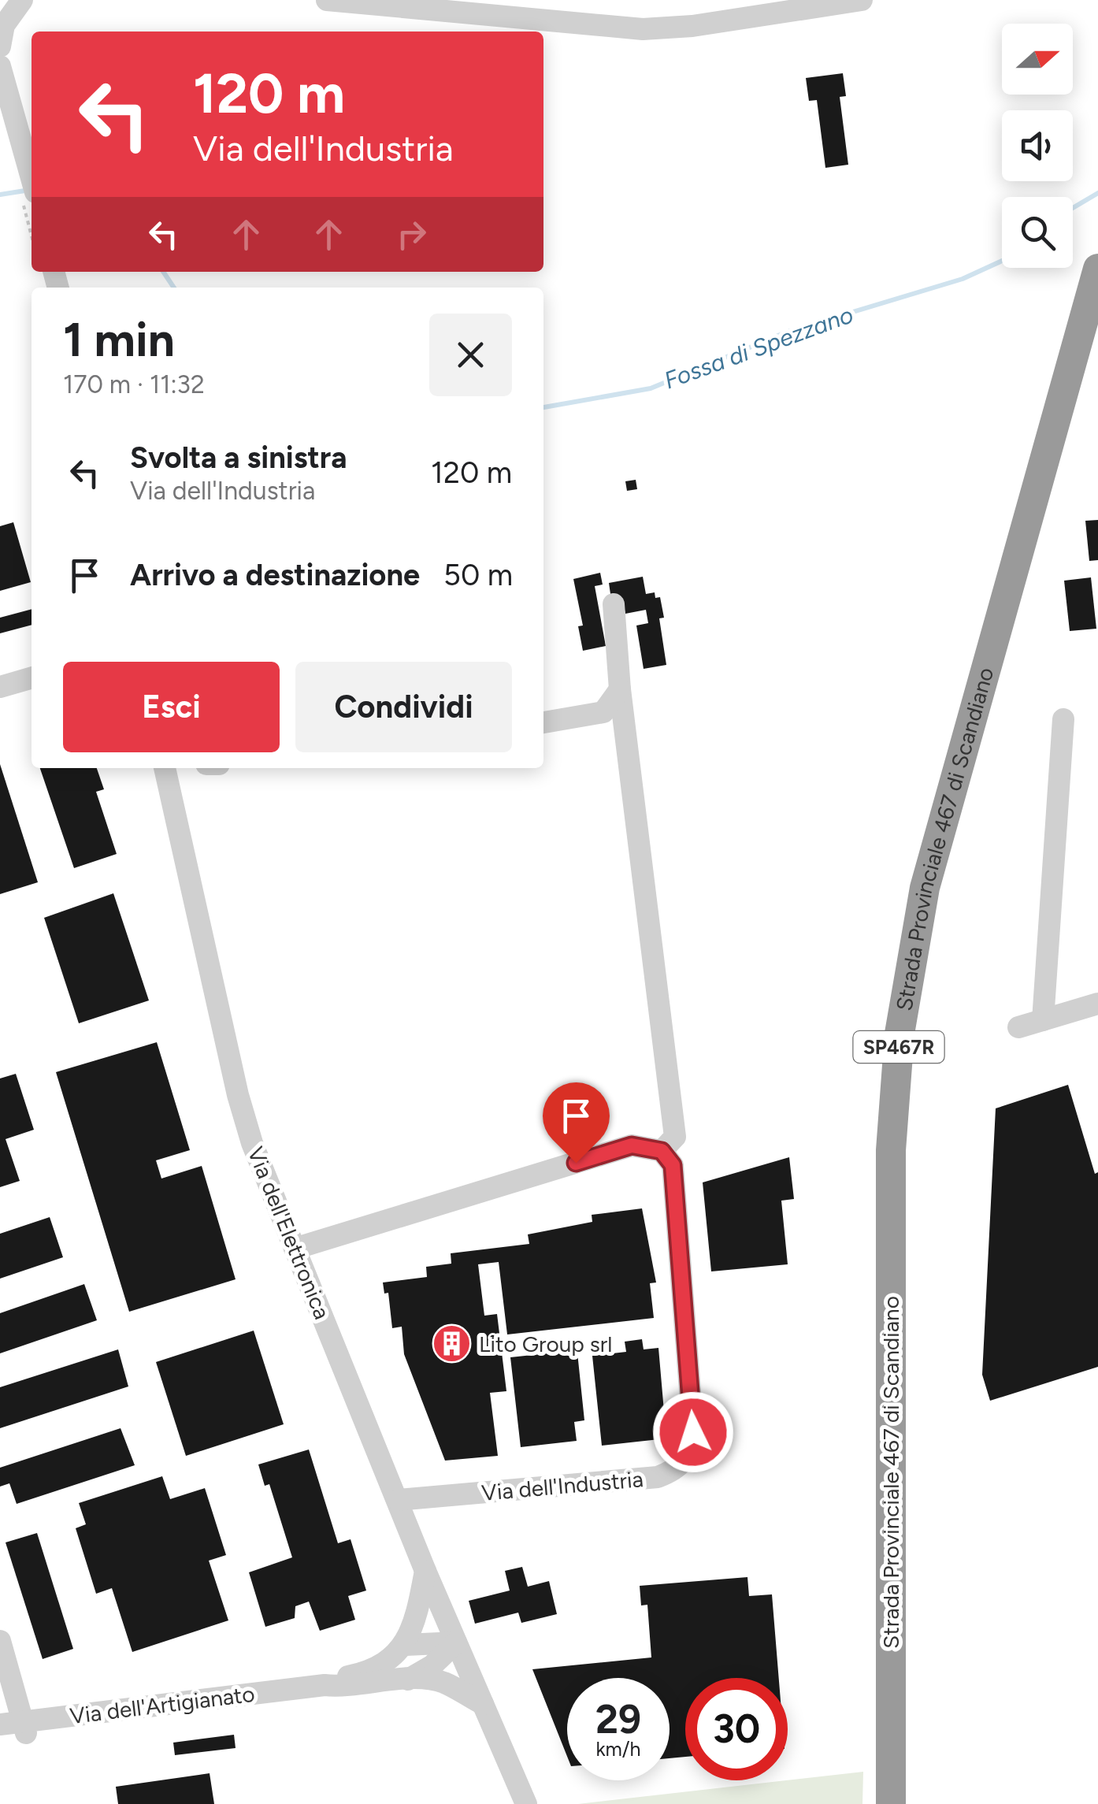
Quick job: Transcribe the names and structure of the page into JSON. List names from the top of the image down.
{
  "streets": {
    "highway": ["Strada Provinciale 467 di Scandiano", "SP467R"],
    "street": ["Via dell'Elettronica", "Via dell'Industria", "Via dell'Artigianato"]
  },
  "crossings": [
    ["Via dell'Elettronica", "Via dell'Industria"],
    ["Via dell'Elettronica", "Via dell'Artigianato"]
  ],
  "water": ["Fossa di Spezzano"],
  "places": {
    "building": ["Lito Group srl"]
  },
  "north": "right",
  "page": {
    "turn": ["120 m", "Via dell'Industria"],
    "heading": ["1 min", "170 m · 11:32"],
    "list": [
      {
        "name": "Svolta a sinistra",
        "note": "Via dell'Industria",
        "value": "120 m"
      },
      {
        "name": "Arrivo a destinazione",
        "value": "50 m"
      }
    ],
    "buttons": ["Esci", "Condividi"],
    "speed": "29 km/h",
    "limit": "30"
  }
}
